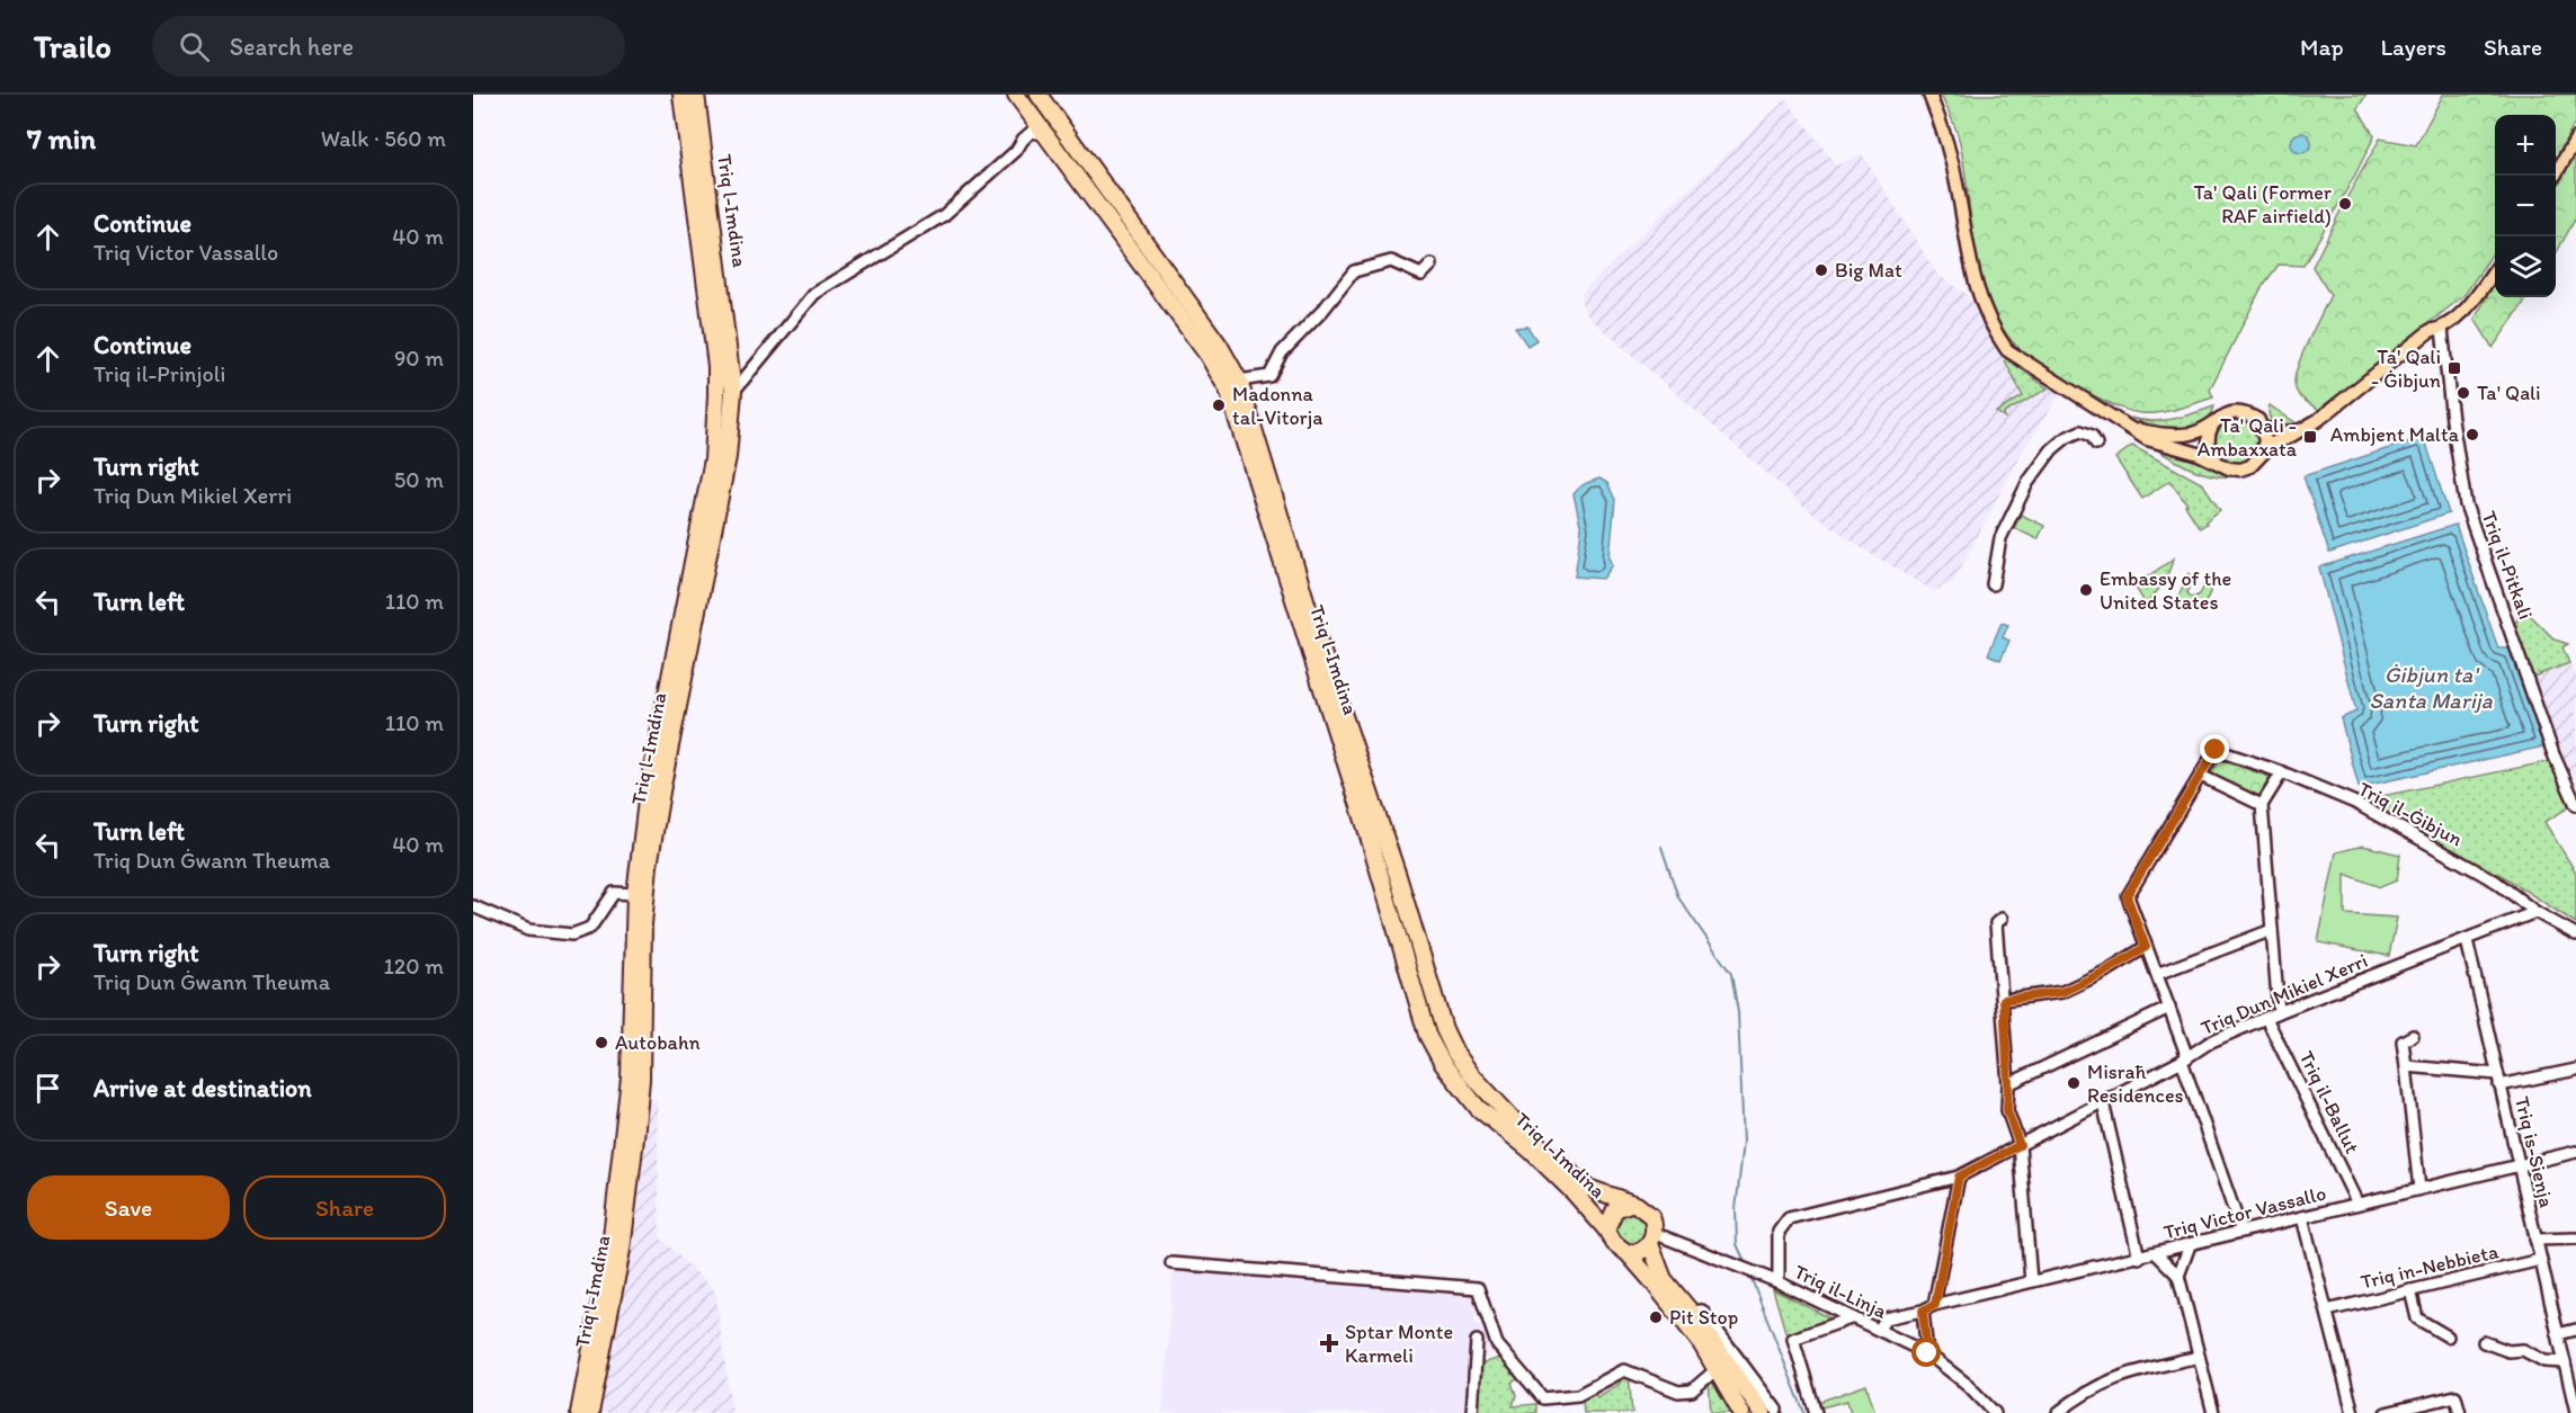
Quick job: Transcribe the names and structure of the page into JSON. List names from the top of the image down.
{
  "streets": {
    "highway": ["Triq l-Imdina"],
    "street": [
      "Triq il-Pitkali",
      "Triq il-Ġibjun",
      "Triq Dun Mikiel Xerri",
      "Triq il-Ballut",
      "Triq is-Sienja",
      "Triq Victor Vassallo",
      "Triq in-Nebbieta",
      "Triq il-Linja"
    ]
  },
  "crossings": [
    ["Triq l-Imdina", "Triq il-Linja"],
    ["Triq il-Ġibjun", "Triq Dun Mikiel Xerri"],
    ["Triq Dun Mikiel Xerri", "Triq il-Ballut"],
    ["Triq Dun Mikiel Xerri", "Triq is-Sienja"],
    ["Triq Dun Mikiel Xerri", "Triq il-Linja"],
    ["Triq il-Ballut", "Triq Victor Vassallo"],
    ["Triq is-Sienja", "Triq Victor Vassallo"],
    ["Triq is-Sienja", "Triq in-Nebbieta"],
    ["Triq Victor Vassallo", "Triq il-Linja"]
  ],
  "water": ["Ġibjun ta' Santa Marija"],
  "places": {
    "other": [
      "Ta' Qali (Former RAF airfield)",
      "Big Mat",
      "Ta' Qali",
      "Madonna tal-Vitorja",
      "Ambjent Malta",
      "Embassy of the United States",
      "Autobahn",
      "Misraħ Residences",
      "Pit Stop"
    ],
    "transit": ["Ta' Qali - Ġibjun", "Ta' Qali - Ambaxxata"],
    "health": ["Sptar Monte Karmeli"]
  },
  "page": {
    "header": "Trailo",
    "search": "Search here",
    "nav": ["Map", "Layers", "Share"],
    "heading": ["7 min", "Walk · 560 m"],
    "map_buttons": ["+", "−"],
    "list": [
      ["Continue", "Triq Victor Vassallo", "40 m"],
      ["Continue", "Triq il-Prinjoli", "90 m"],
      ["Turn right", "Triq Dun Mikiel Xerri", "50 m"],
      ["Turn left", "110 m"],
      ["Turn right", "110 m"],
      ["Turn left", "Triq Dun Ġwann Theuma", "40 m"],
      ["Turn right", "Triq Dun Ġwann Theuma", "120 m"],
      "Arrive at destination"
    ],
    "buttons": ["Save", "Share"]
  }
}
